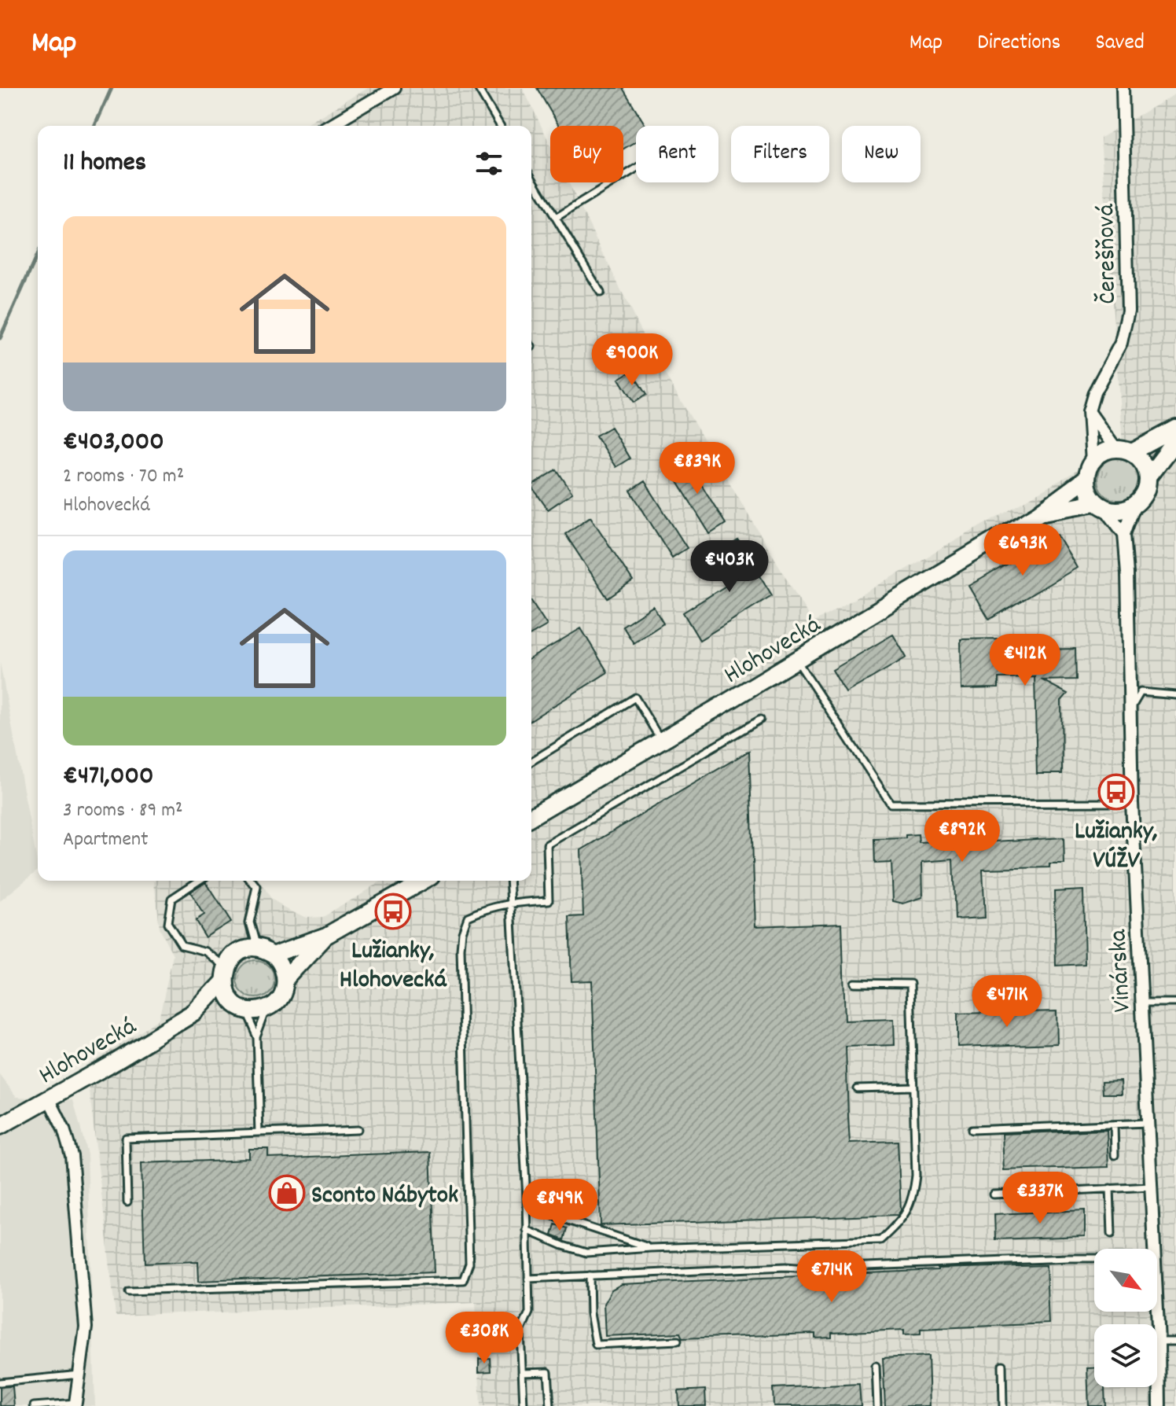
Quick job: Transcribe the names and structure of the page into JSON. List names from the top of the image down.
{
  "streets": {
    "main road": ["Hlohovecká"],
    "street": ["Čerešňová", "Vinárska"]
  },
  "crossings": [
    ["Čerešňová", "Hlohovecká"],
    ["Čerešňová", "Vinárska"],
    ["Hlohovecká", "Vinárska"]
  ],
  "places": {
    "bus stop": ["Lužianky, VÚŽV", "Lužianky, Hlohovecká"],
    "shop": ["Sconto Nábytok"]
  },
  "north": "bottom right",
  "page": {
    "header": "Map",
    "nav": ["Map", "Directions", "Saved"],
    "chip": [
      "Buy",
      "Rent",
      "Filters",
      "New"
    ],
    "heading": "11 homes",
    "list": [
      {
        "name": "€403,000",
        "note": "2 rooms · 70 m² · Hlohovecká"
      },
      {
        "name": "€471,000",
        "note": "3 rooms · 89 m² · Apartment"
      }
    ],
    "price": [
      "€900K",
      "€839K",
      "€693K",
      "€403K",
      "€412K",
      "€892K",
      "€471K",
      "€337K",
      "€849K",
      "€714K",
      "€308K"
    ]
  }
}
